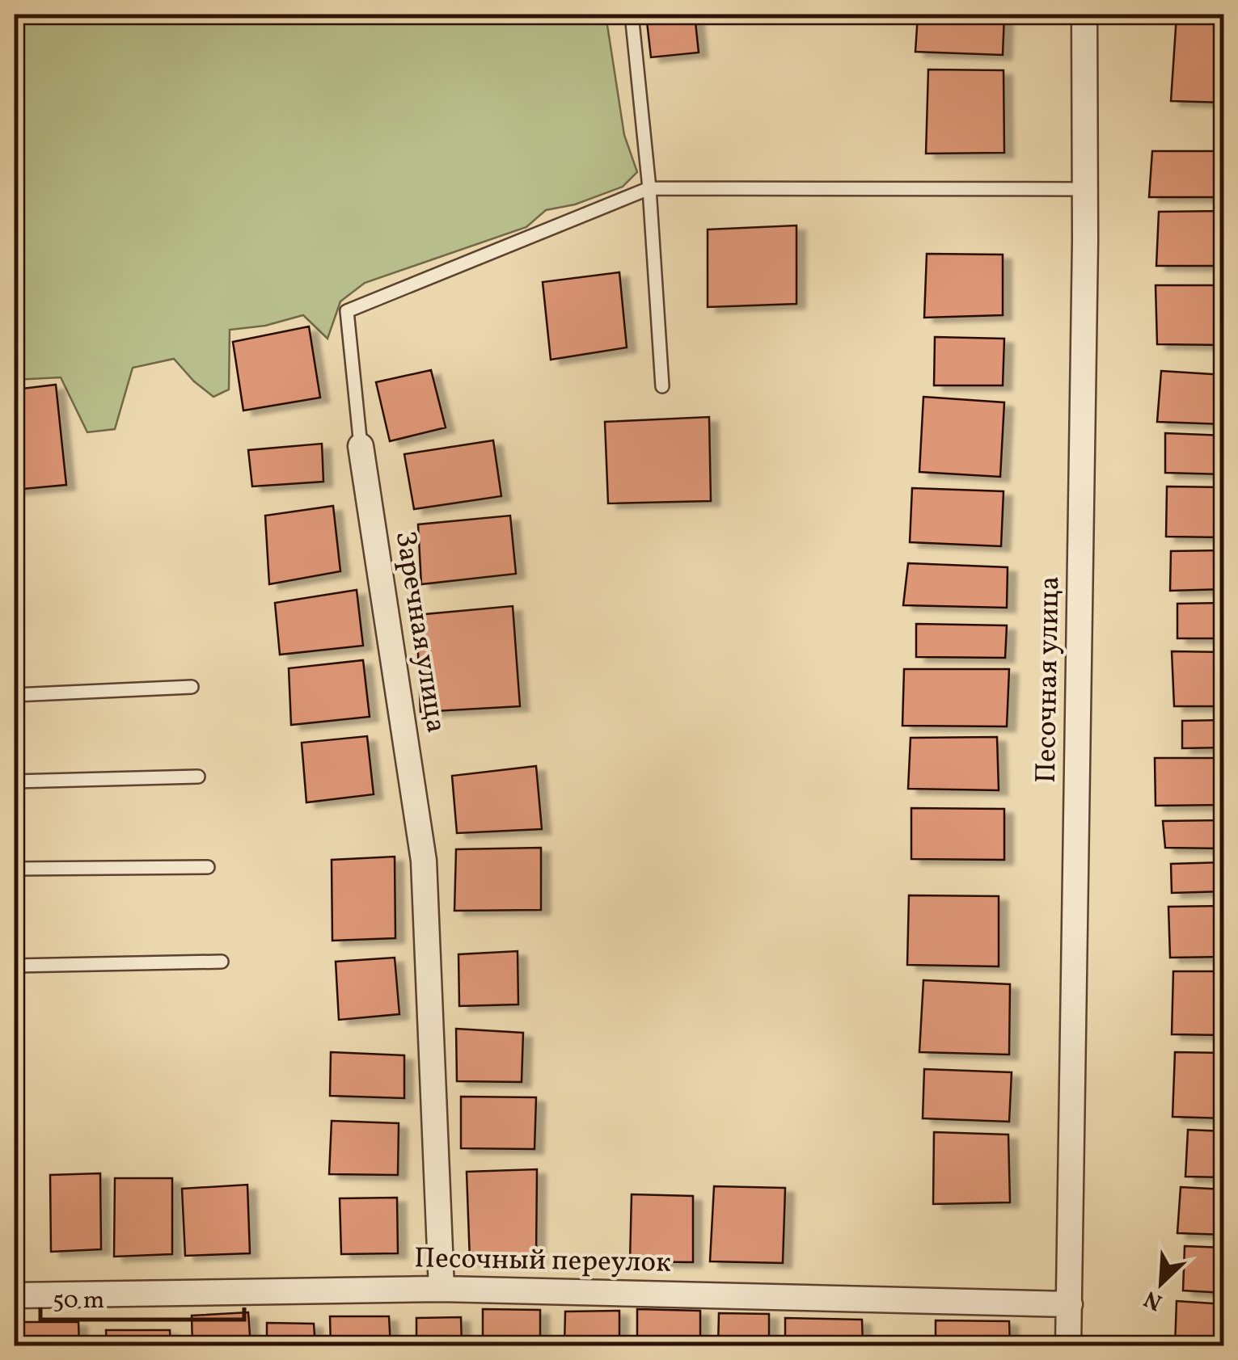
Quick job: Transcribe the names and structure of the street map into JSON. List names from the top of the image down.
{
  "streets": {
    "street": ["Заречная улица", "Песочная улица", "Песочный переулок"]
  },
  "crossings": [
    ["Заречная улица", "Песочный переулок"],
    ["Песочная улица", "Песочный переулок"]
  ],
  "scale_bar": "50 m",
  "north": "bottom left"
}
